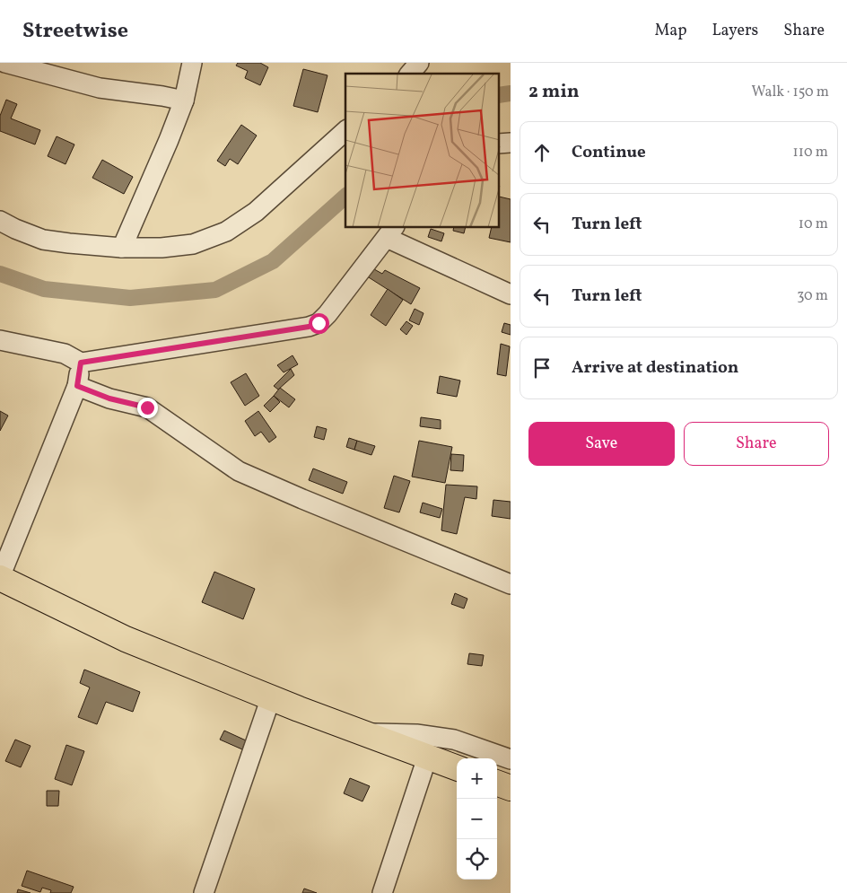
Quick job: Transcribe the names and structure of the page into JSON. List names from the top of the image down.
{
  "page": {
    "header": "Streetwise",
    "nav": ["Map", "Layers", "Share"],
    "heading": ["2 min", "Walk · 150 m"],
    "list": [
      ["Continue", "110 m"],
      ["Turn left", "10 m"],
      ["Turn left", "30 m"],
      "Arrive at destination"
    ],
    "buttons": ["Save", "Share"],
    "map_buttons": ["+", "−"]
  }
}
